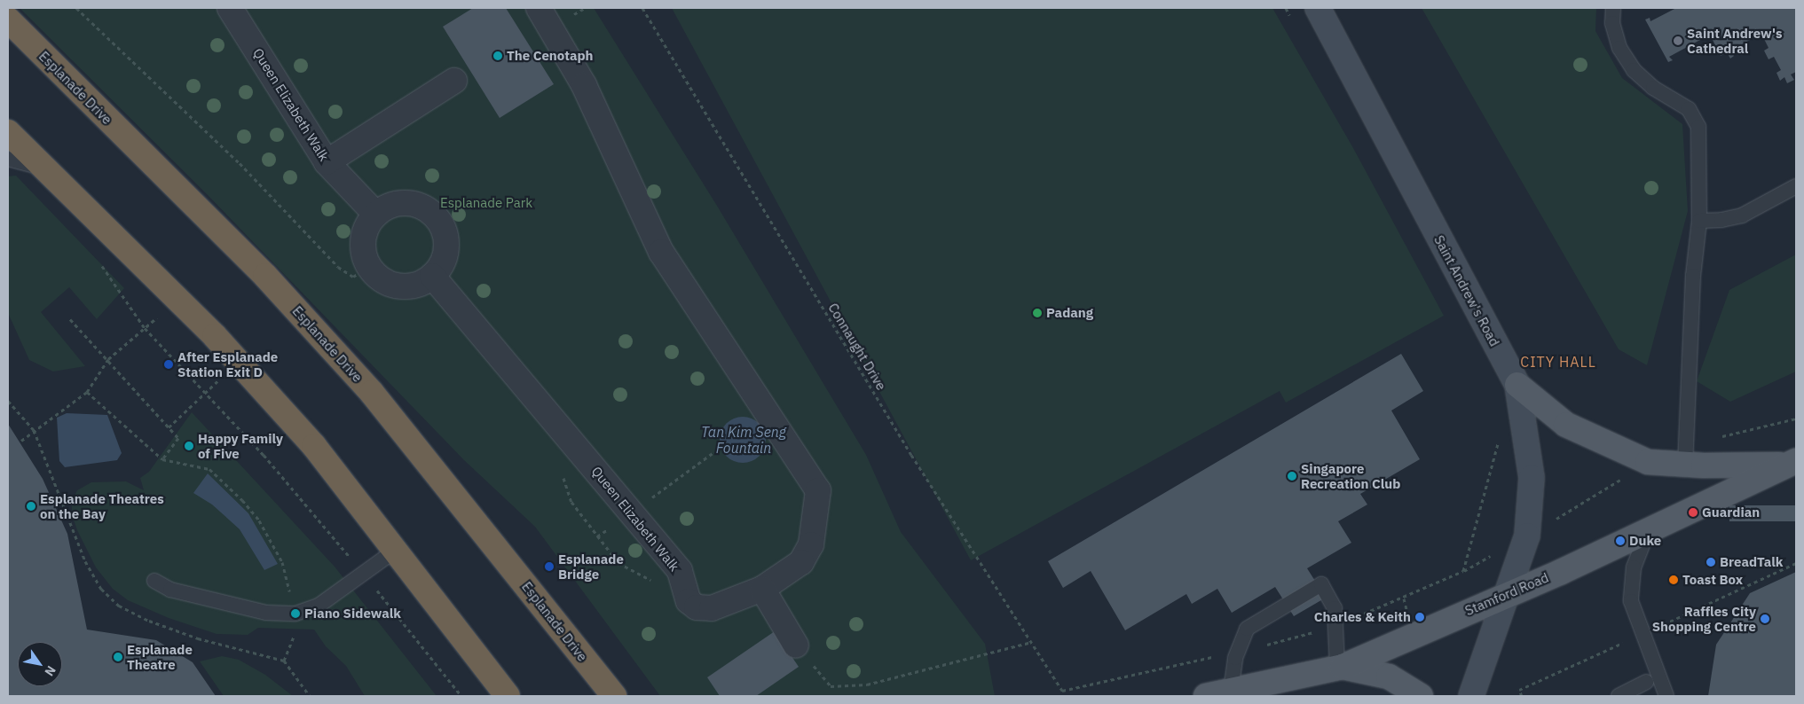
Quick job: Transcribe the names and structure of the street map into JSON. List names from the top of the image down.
{
  "streets": {
    "highway": ["Esplanade Drive"],
    "main road": ["Stamford Road"],
    "street": ["Queen Elizabeth Walk", "Saint Andrew's Road"],
    "path": ["Connaught Drive"]
  },
  "crossings": [
    ["Saint Andrew's Road", "Stamford Road"]
  ],
  "districts": ["CITY HALL"],
  "water": ["Tan Kim Seng Fountain"],
  "parks": ["Esplanade Park"],
  "places": [
    "Saint Andrew's Cathedral",
    "The Cenotaph",
    "Padang",
    "After Esplanade Station Exit D",
    "Happy Family of Five",
    "Singapore Recreation Club",
    "Esplanade Theatres on the Bay",
    "Guardian",
    "Duke",
    "BreadTalk",
    "Esplanade Bridge",
    "Toast Box",
    "Piano Sidewalk",
    "Charles & Keith",
    "Raffles City Shopping Centre",
    "Esplanade Theatre"
  ],
  "north": "bottom right"
}
